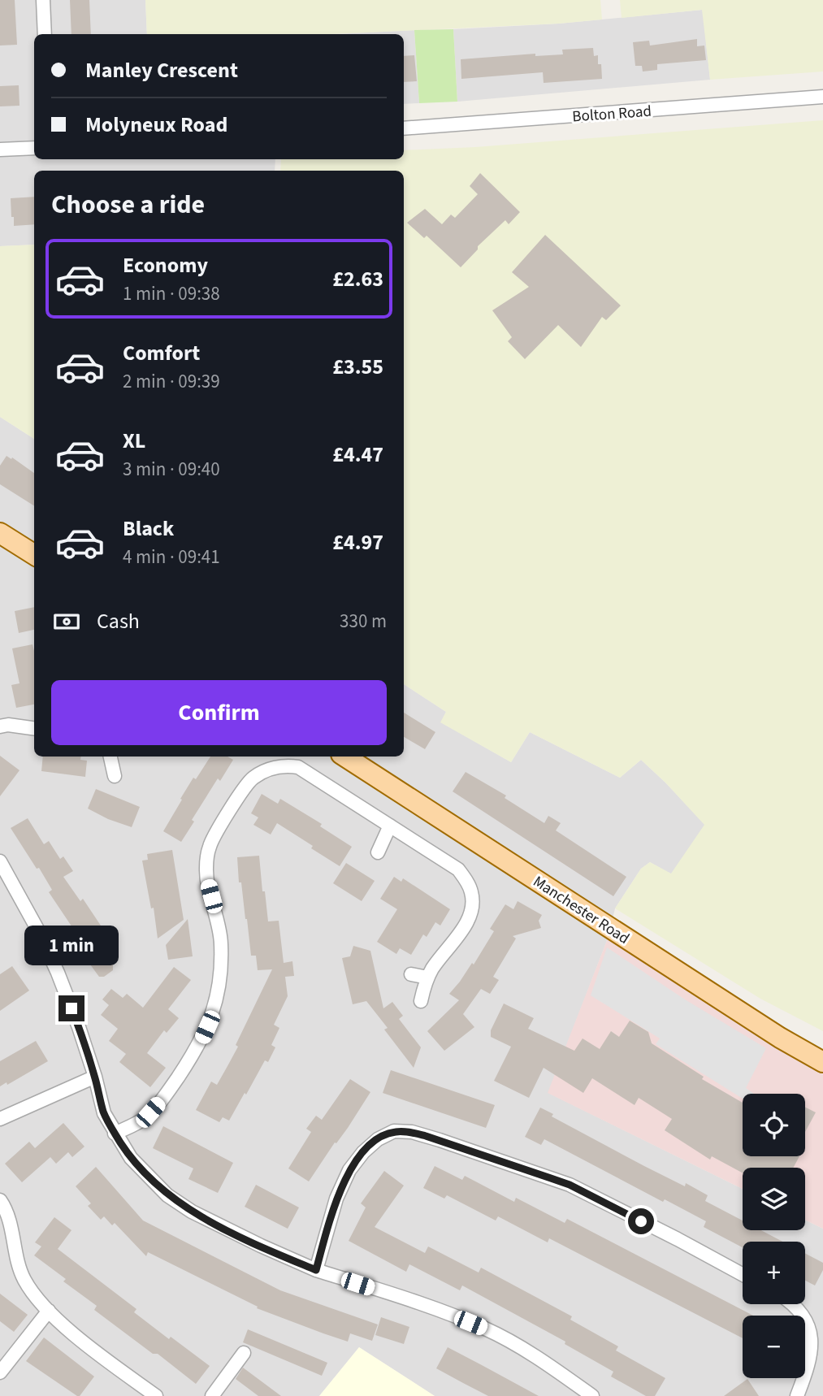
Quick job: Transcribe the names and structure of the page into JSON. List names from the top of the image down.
{
  "streets": {
    "main road": ["Manchester Road"],
    "street": ["Bolton Road"]
  },
  "page": {
    "banner": ["Manley Crescent", "Molyneux Road"],
    "heading": "Choose a ride",
    "list": [
      {
        "name": "Economy",
        "note": "1 min · 09:38",
        "value": "£2.63"
      },
      {
        "name": "Comfort",
        "note": "2 min · 09:39",
        "value": "£3.55"
      },
      {
        "name": "XL",
        "note": "3 min · 09:40",
        "value": "£4.47"
      },
      {
        "name": "Black",
        "note": "4 min · 09:41",
        "value": "£4.97"
      }
    ],
    "pay": ["Cash", "330 m"],
    "buttons": "Confirm",
    "bubble": "1 min",
    "map_buttons": ["+", "−"]
  }
}
